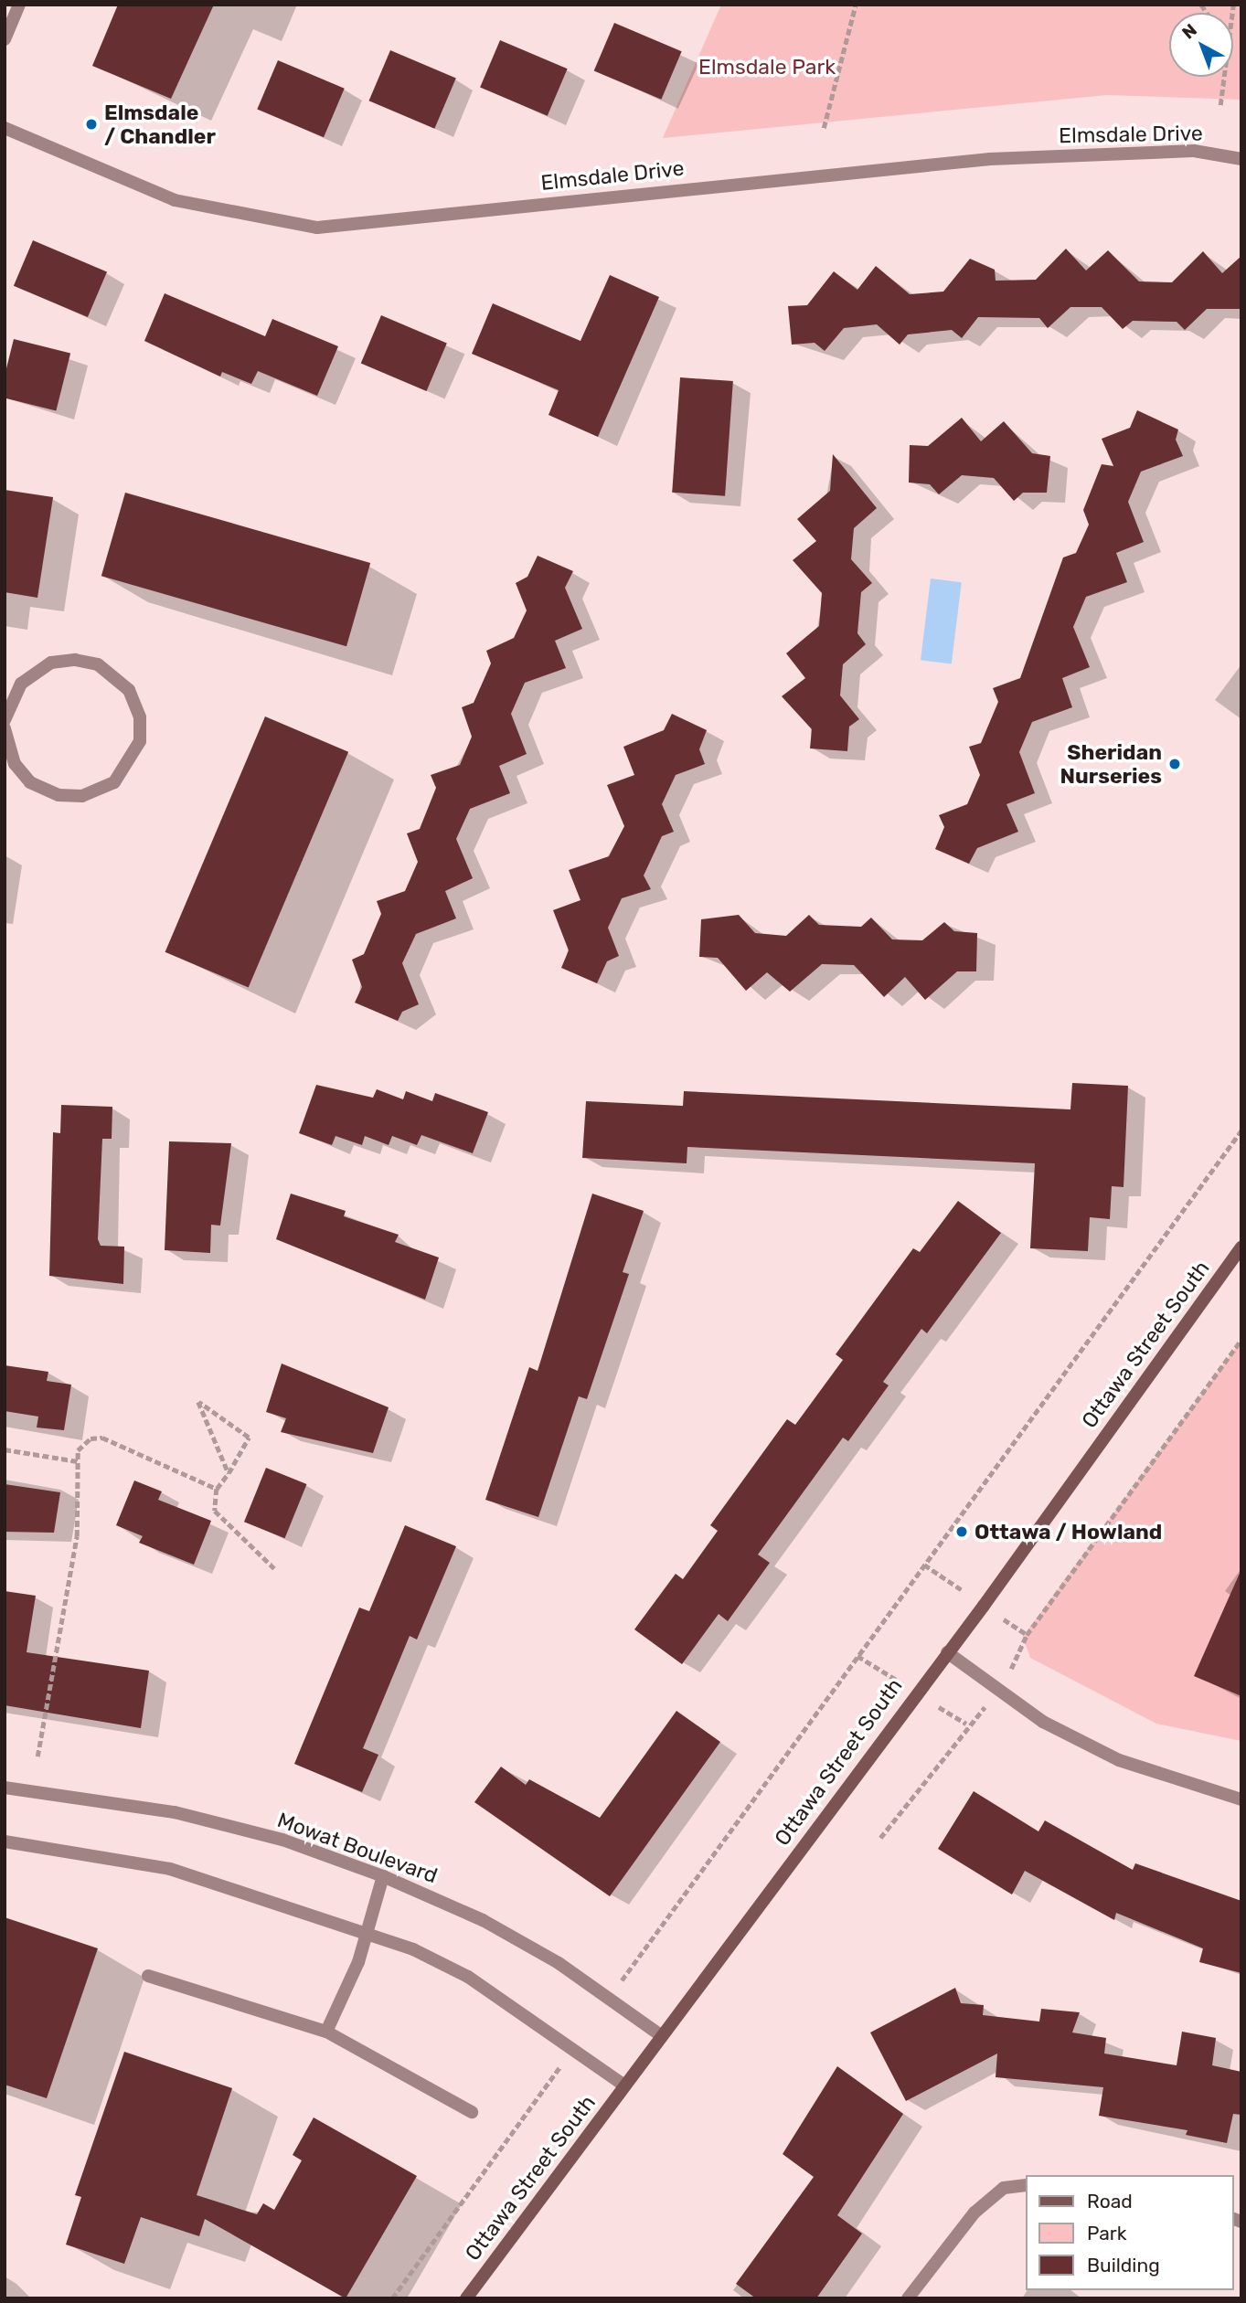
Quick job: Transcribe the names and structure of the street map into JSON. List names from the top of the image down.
{
  "streets": {
    "main road": ["Ottawa Street South"],
    "street": ["Elmsdale Drive", "Mowat Boulevard"]
  },
  "crossings": [
    ["Ottawa Street South", "Mowat Boulevard"]
  ],
  "parks": ["Elmsdale Park"],
  "places": ["Elmsdale / Chandler", "Sheridan Nurseries", "Ottawa / Howland"],
  "legend": ["Road", "Park", "Building"],
  "north": "top left"
}
